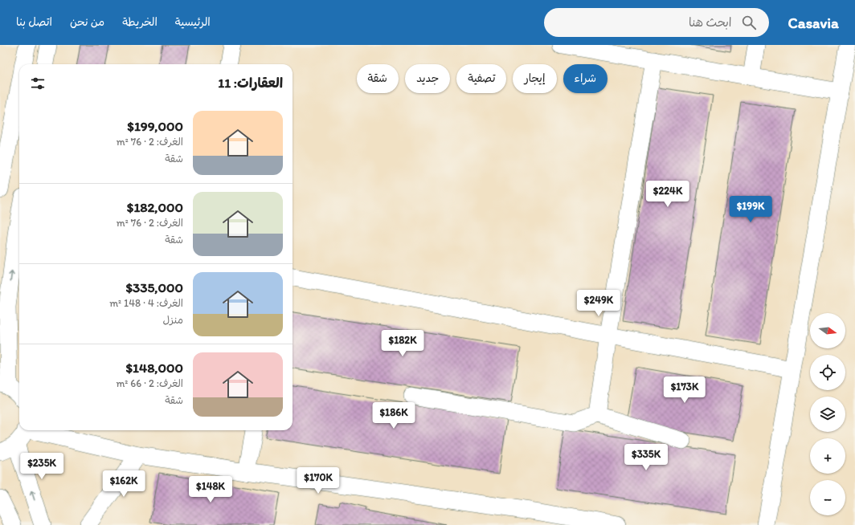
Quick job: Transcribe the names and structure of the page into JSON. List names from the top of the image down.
{
  "north": "right",
  "page": {
    "header": "Casavia",
    "search": "ابحث هنا",
    "nav": [
      "الرئيسية",
      "الخريطة",
      "من نحن",
      "اتصل بنا"
    ],
    "chip": [
      "شراء",
      "إيجار",
      "تصفية",
      "جديد",
      "شقة"
    ],
    "heading": "العقارات: 11",
    "list": [
      {
        "name": "$199,000",
        "note": "الغرف: 2 · 76 m² · شقة"
      },
      {
        "name": "$182,000",
        "note": "الغرف: 2 · 76 m² · شقة"
      },
      {
        "name": "$335,000",
        "note": "الغرف: 4 · 148 m² · منزل"
      },
      {
        "name": "$148,000",
        "note": "الغرف: 2 · 66 m² · شقة"
      }
    ],
    "price": [
      "$224K",
      "$199K",
      "$249K",
      "$182K",
      "$173K",
      "$186K",
      "$335K",
      "$235K",
      "$170K",
      "$162K",
      "$148K"
    ],
    "map_buttons": ["+", "−"]
  }
}
